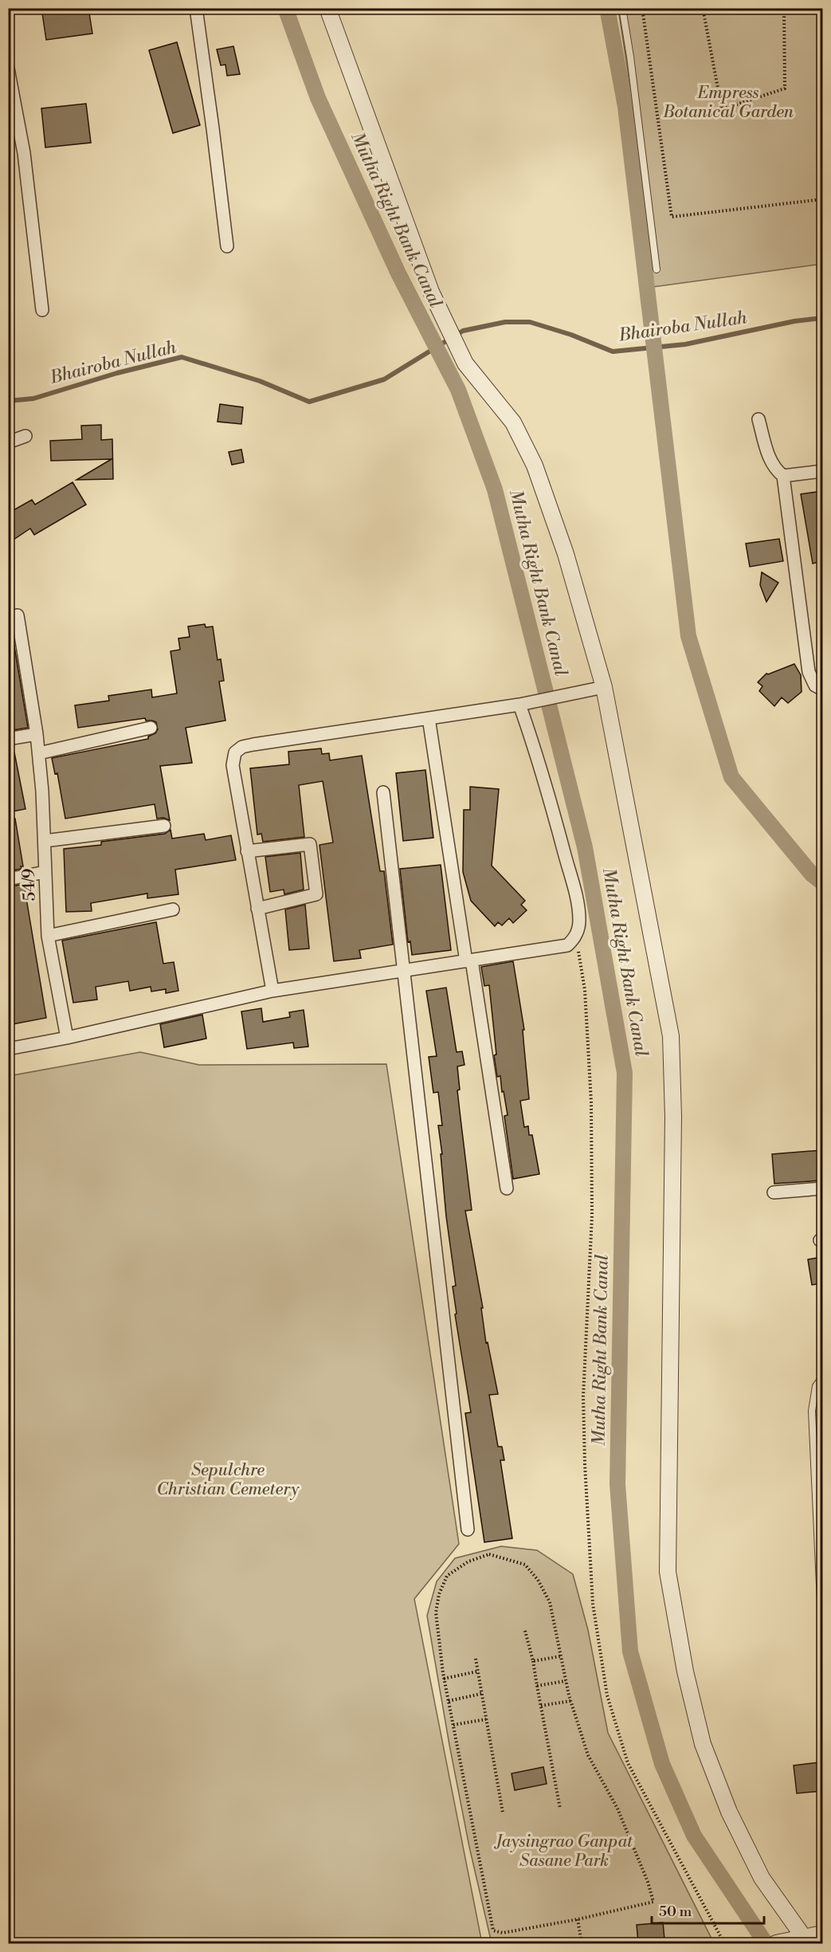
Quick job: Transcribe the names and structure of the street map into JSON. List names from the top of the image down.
{
  "streets": {
    "street": ["54/9"]
  },
  "water": ["Mutha Right Bank Canal", "Bhairoba Nullah"],
  "parks": ["Empress Botanical Garden", "Sepulchre Christian Cemetery", "Jaysingrao Ganpat Sasane Park"],
  "scale_bar": "50 m"
}
